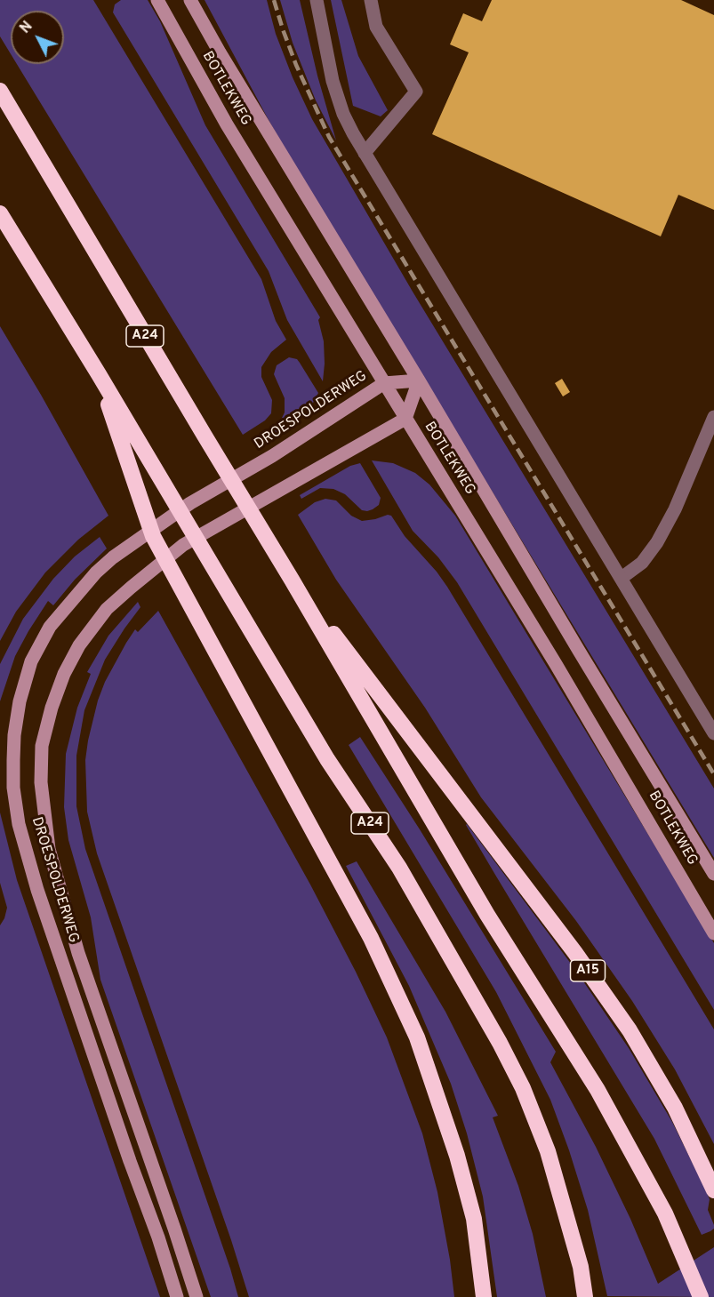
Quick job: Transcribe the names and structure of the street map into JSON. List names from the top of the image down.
{
  "streets": {
    "highway": ["A24", "A15"],
    "main road": ["BOTLEKWEG", "DROESPOLDERWEG"]
  },
  "crossings": [
    ["BOTLEKWEG", "DROESPOLDERWEG"],
    ["A24", "A15"]
  ],
  "north": "top left"
}
